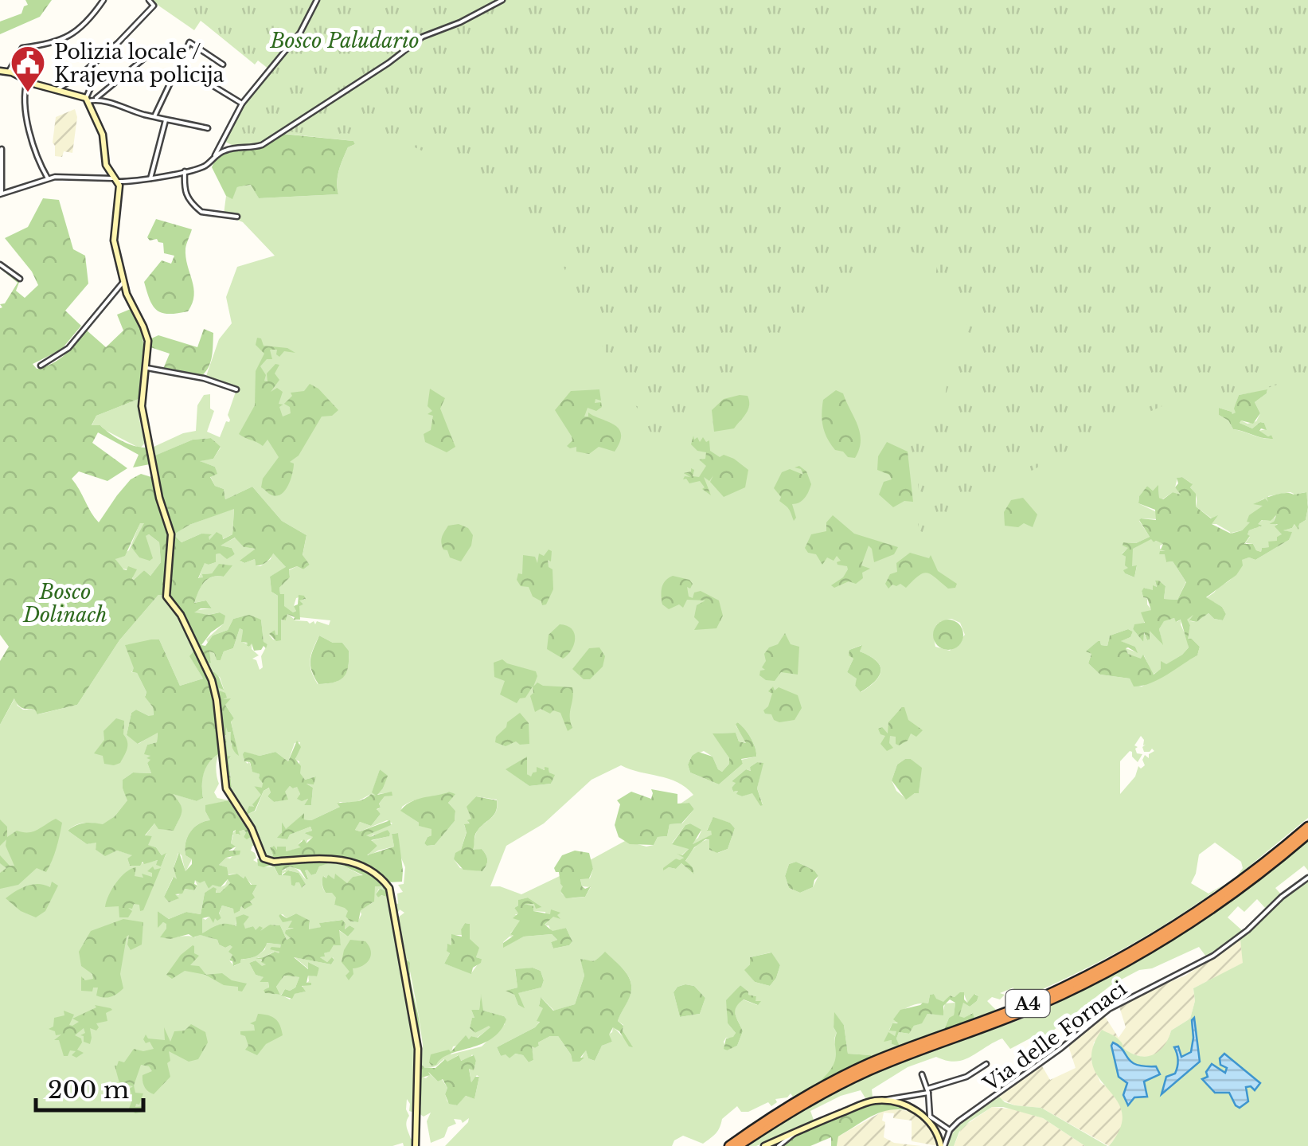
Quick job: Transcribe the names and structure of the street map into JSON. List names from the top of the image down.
{
  "streets": {
    "highway": ["A4"],
    "street": ["Via delle Fornaci"]
  },
  "parks": ["Bosco Paludario", "Bosco Dolinach"],
  "places": {
    "public building": ["Polizia locale / Krajevna policija"]
  },
  "scale_bar": "200 m"
}
